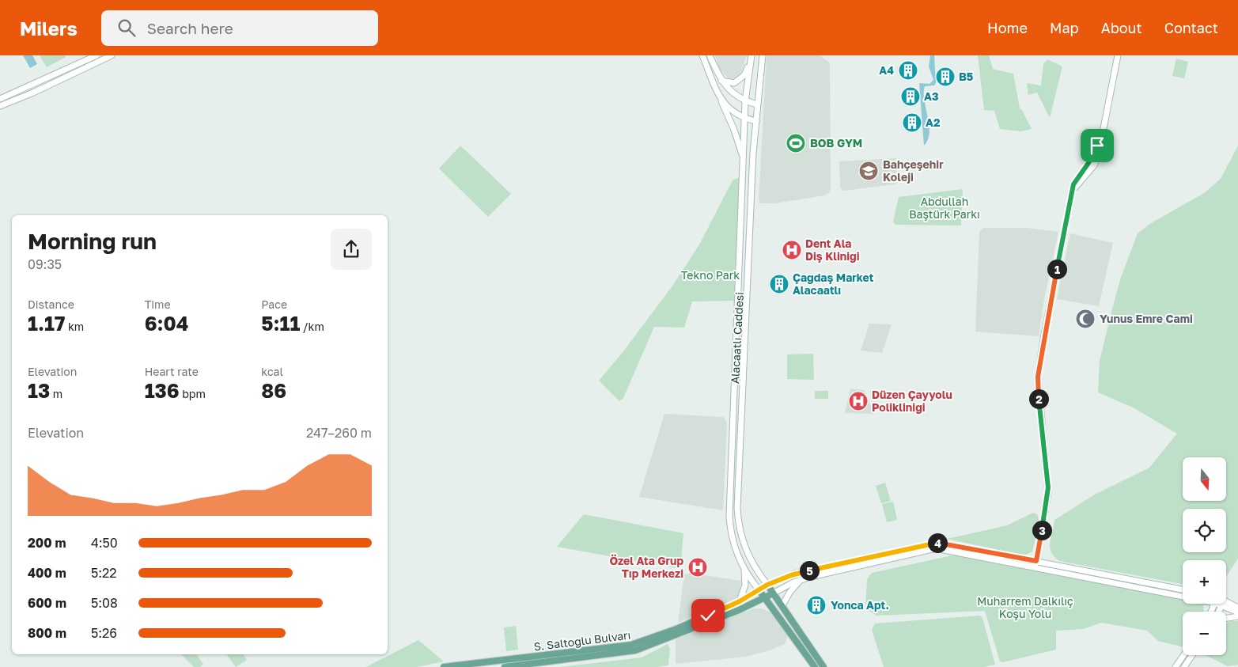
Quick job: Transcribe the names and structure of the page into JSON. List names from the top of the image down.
{
  "streets": {
    "main road": ["Alacaatlı Caddesi", "S. Saltoğlu Bulvarı"]
  },
  "crossings": [
    ["Alacaatlı Caddesi", "S. Saltoğlu Bulvarı"]
  ],
  "parks": ["Abdullah Baştürk Parkı", "Tekno Park", "Muharrem Dalkılıç Koşu Yolu"],
  "places": {
    "building": [
      "A4",
      "B5",
      "A3",
      "A2",
      "Çağdaş Market Alacaatlı",
      "Yonca Apt."
    ],
    "sports": ["BOB GYM"],
    "school or university": ["Bahçeşehir Koleji"],
    "hospital": ["Dent Ala Diş Kliniği", "Düzen Çayyolu Polikliniği", "Özel Ata Grup Tıp Merkezi"],
    "mosque": ["Yunus Emre Cami"]
  },
  "north": "bottom",
  "page": {
    "header": "Milers",
    "search": "Search here",
    "nav": [
      "Home",
      "Map",
      "About",
      "Contact"
    ],
    "heading": ["Morning run", "09:35"],
    "pins": [
      "1",
      "2",
      "3",
      "4",
      "5"
    ],
    "stats": [
      ["Distance", "1.17 km"],
      ["Time", "6:04"],
      ["Pace", "5:11 /km"],
      ["Elevation", "13 m"],
      ["Heart rate", "136 bpm"],
      ["kcal", "86"]
    ],
    "chart": ["Elevation", "247–260 m"],
    "map_buttons": ["+", "−"],
    "list": [
      {
        "name": "200 m",
        "note": "4:50"
      },
      {
        "name": "400 m",
        "note": "5:22"
      },
      {
        "name": "600 m",
        "note": "5:08"
      },
      {
        "name": "800 m",
        "note": "5:26"
      }
    ]
  }
}
